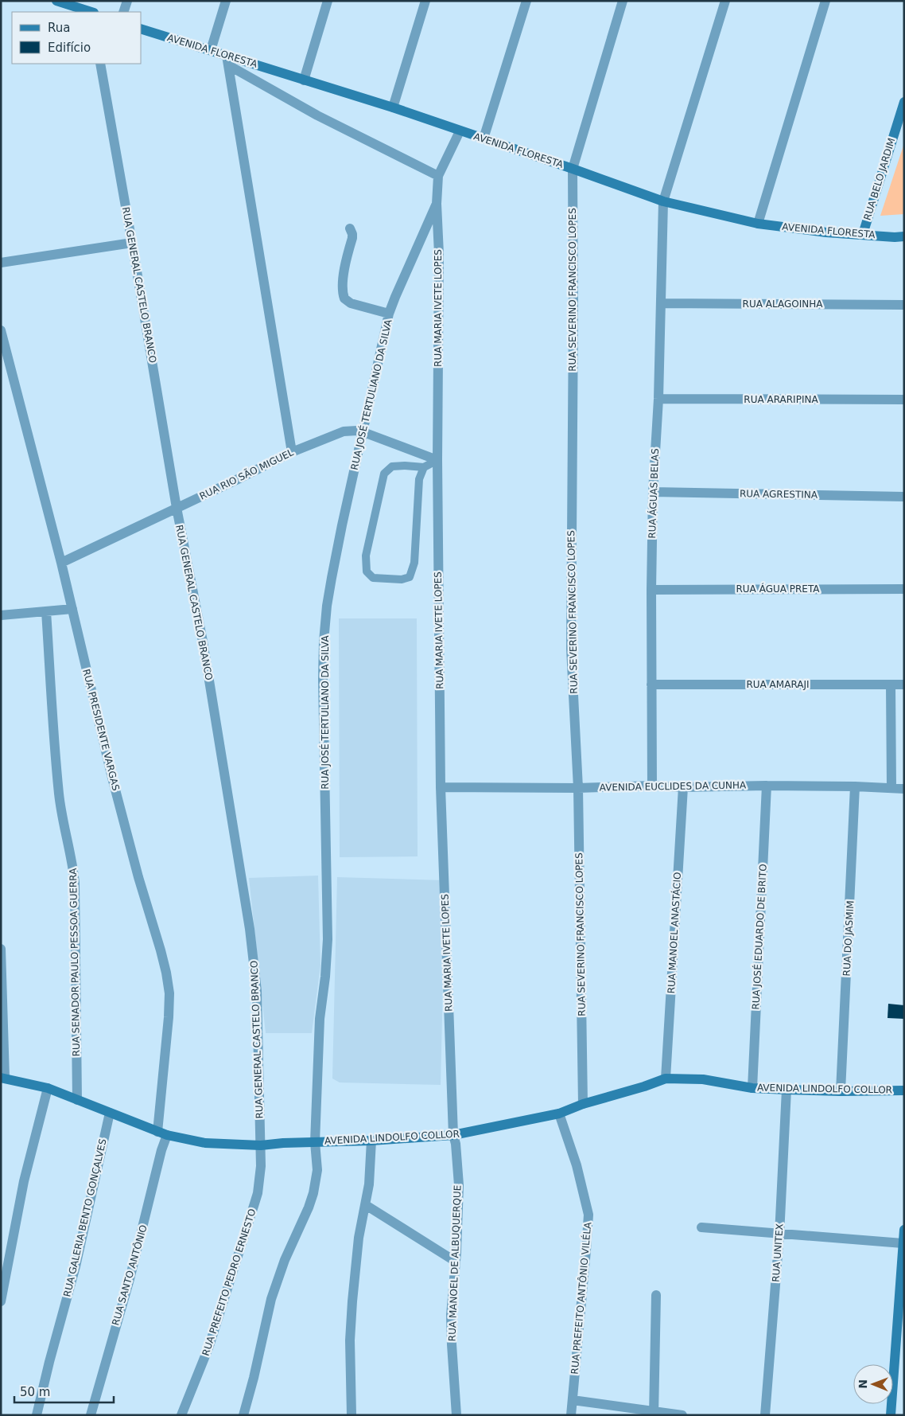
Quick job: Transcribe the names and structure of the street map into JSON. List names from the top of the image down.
{
  "streets": {
    "street": [
      "AVENIDA FLORESTA",
      "RUA BELO JARDIM",
      "RUA GENERAL CASTELO BRANCO",
      "RUA SEVERINO FRANCISCO LOPES",
      "RUA ALAGOINHA",
      "RUA MARIA IVETE LOPES",
      "RUA JOSÉ TERTULIANO DA SILVA",
      "RUA ARARIPINA",
      "RUA RIO SÃO MIGUEL",
      "RUA ÁGUAS BELAS",
      "RUA AGRESTINA",
      "RUA ÁGUA PRETA",
      "RUA AMARAJI",
      "RUA PRESIDENTE VARGAS",
      "AVENIDA EUCLIDES DA CUNHA",
      "RUA MANOEL ANASTÁCIO",
      "RUA JOSÉ EDUARDO DE BRITO",
      "RUA DO JASMIM",
      "RUA SENADOR PAULO PESSOA GUERRA",
      "AVENIDA LINDOLFO COLLOR",
      "RUA GALERIA BENTO GONÇALVES",
      "RUA UNITEX",
      "RUA MANOEL DE ALBUQUERQUE",
      "RUA SANTO ANTÔNIO",
      "RUA PREFEITO PEDRO ERNESTO",
      "RUA PREFEITO ANTÔNIO VILÉLA"
    ]
  },
  "crossings": [
    ["AVENIDA FLORESTA", "RUA BELO JARDIM"],
    ["AVENIDA FLORESTA", "RUA SEVERINO FRANCISCO LOPES"],
    ["AVENIDA FLORESTA", "RUA MARIA IVETE LOPES"],
    ["AVENIDA FLORESTA", "RUA ÁGUAS BELAS"],
    ["RUA GENERAL CASTELO BRANCO", "RUA RIO SÃO MIGUEL"],
    ["RUA GENERAL CASTELO BRANCO", "AVENIDA LINDOLFO COLLOR"],
    ["RUA GENERAL CASTELO BRANCO", "RUA PREFEITO PEDRO ERNESTO"],
    ["RUA SEVERINO FRANCISCO LOPES", "AVENIDA EUCLIDES DA CUNHA"],
    ["RUA SEVERINO FRANCISCO LOPES", "AVENIDA LINDOLFO COLLOR"],
    ["RUA ALAGOINHA", "RUA ÁGUAS BELAS"],
    ["RUA MARIA IVETE LOPES", "RUA JOSÉ TERTULIANO DA SILVA"],
    ["RUA MARIA IVETE LOPES", "RUA RIO SÃO MIGUEL"],
    ["RUA MARIA IVETE LOPES", "AVENIDA EUCLIDES DA CUNHA"],
    ["RUA MARIA IVETE LOPES", "AVENIDA LINDOLFO COLLOR"],
    ["RUA MARIA IVETE LOPES", "RUA MANOEL DE ALBUQUERQUE"],
    ["RUA JOSÉ TERTULIANO DA SILVA", "RUA RIO SÃO MIGUEL"],
    ["RUA JOSÉ TERTULIANO DA SILVA", "AVENIDA LINDOLFO COLLOR"],
    ["RUA ARARIPINA", "RUA ÁGUAS BELAS"],
    ["RUA RIO SÃO MIGUEL", "RUA PRESIDENTE VARGAS"],
    ["RUA ÁGUAS BELAS", "RUA AGRESTINA"],
    ["RUA ÁGUAS BELAS", "RUA ÁGUA PRETA"],
    ["RUA ÁGUAS BELAS", "RUA AMARAJI"],
    ["RUA ÁGUAS BELAS", "AVENIDA EUCLIDES DA CUNHA"],
    ["RUA PRESIDENTE VARGAS", "AVENIDA LINDOLFO COLLOR"],
    ["RUA PRESIDENTE VARGAS", "RUA SANTO ANTÔNIO"],
    ["AVENIDA EUCLIDES DA CUNHA", "RUA MANOEL ANASTÁCIO"],
    ["AVENIDA EUCLIDES DA CUNHA", "RUA JOSÉ EDUARDO DE BRITO"],
    ["AVENIDA EUCLIDES DA CUNHA", "RUA DO JASMIM"],
    ["RUA MANOEL ANASTÁCIO", "AVENIDA LINDOLFO COLLOR"],
    ["RUA JOSÉ EDUARDO DE BRITO", "AVENIDA LINDOLFO COLLOR"],
    ["RUA DO JASMIM", "AVENIDA LINDOLFO COLLOR"],
    ["RUA SENADOR PAULO PESSOA GUERRA", "AVENIDA LINDOLFO COLLOR"],
    ["AVENIDA LINDOLFO COLLOR", "RUA GALERIA BENTO GONÇALVES"],
    ["AVENIDA LINDOLFO COLLOR", "RUA UNITEX"],
    ["AVENIDA LINDOLFO COLLOR", "RUA MANOEL DE ALBUQUERQUE"],
    ["AVENIDA LINDOLFO COLLOR", "RUA SANTO ANTÔNIO"],
    ["AVENIDA LINDOLFO COLLOR", "RUA PREFEITO PEDRO ERNESTO"],
    ["AVENIDA LINDOLFO COLLOR", "RUA PREFEITO ANTÔNIO VILÉLA"]
  ],
  "legend": ["Rua", "Edifício"],
  "scale_bar": "50 m",
  "north": "left"
}
